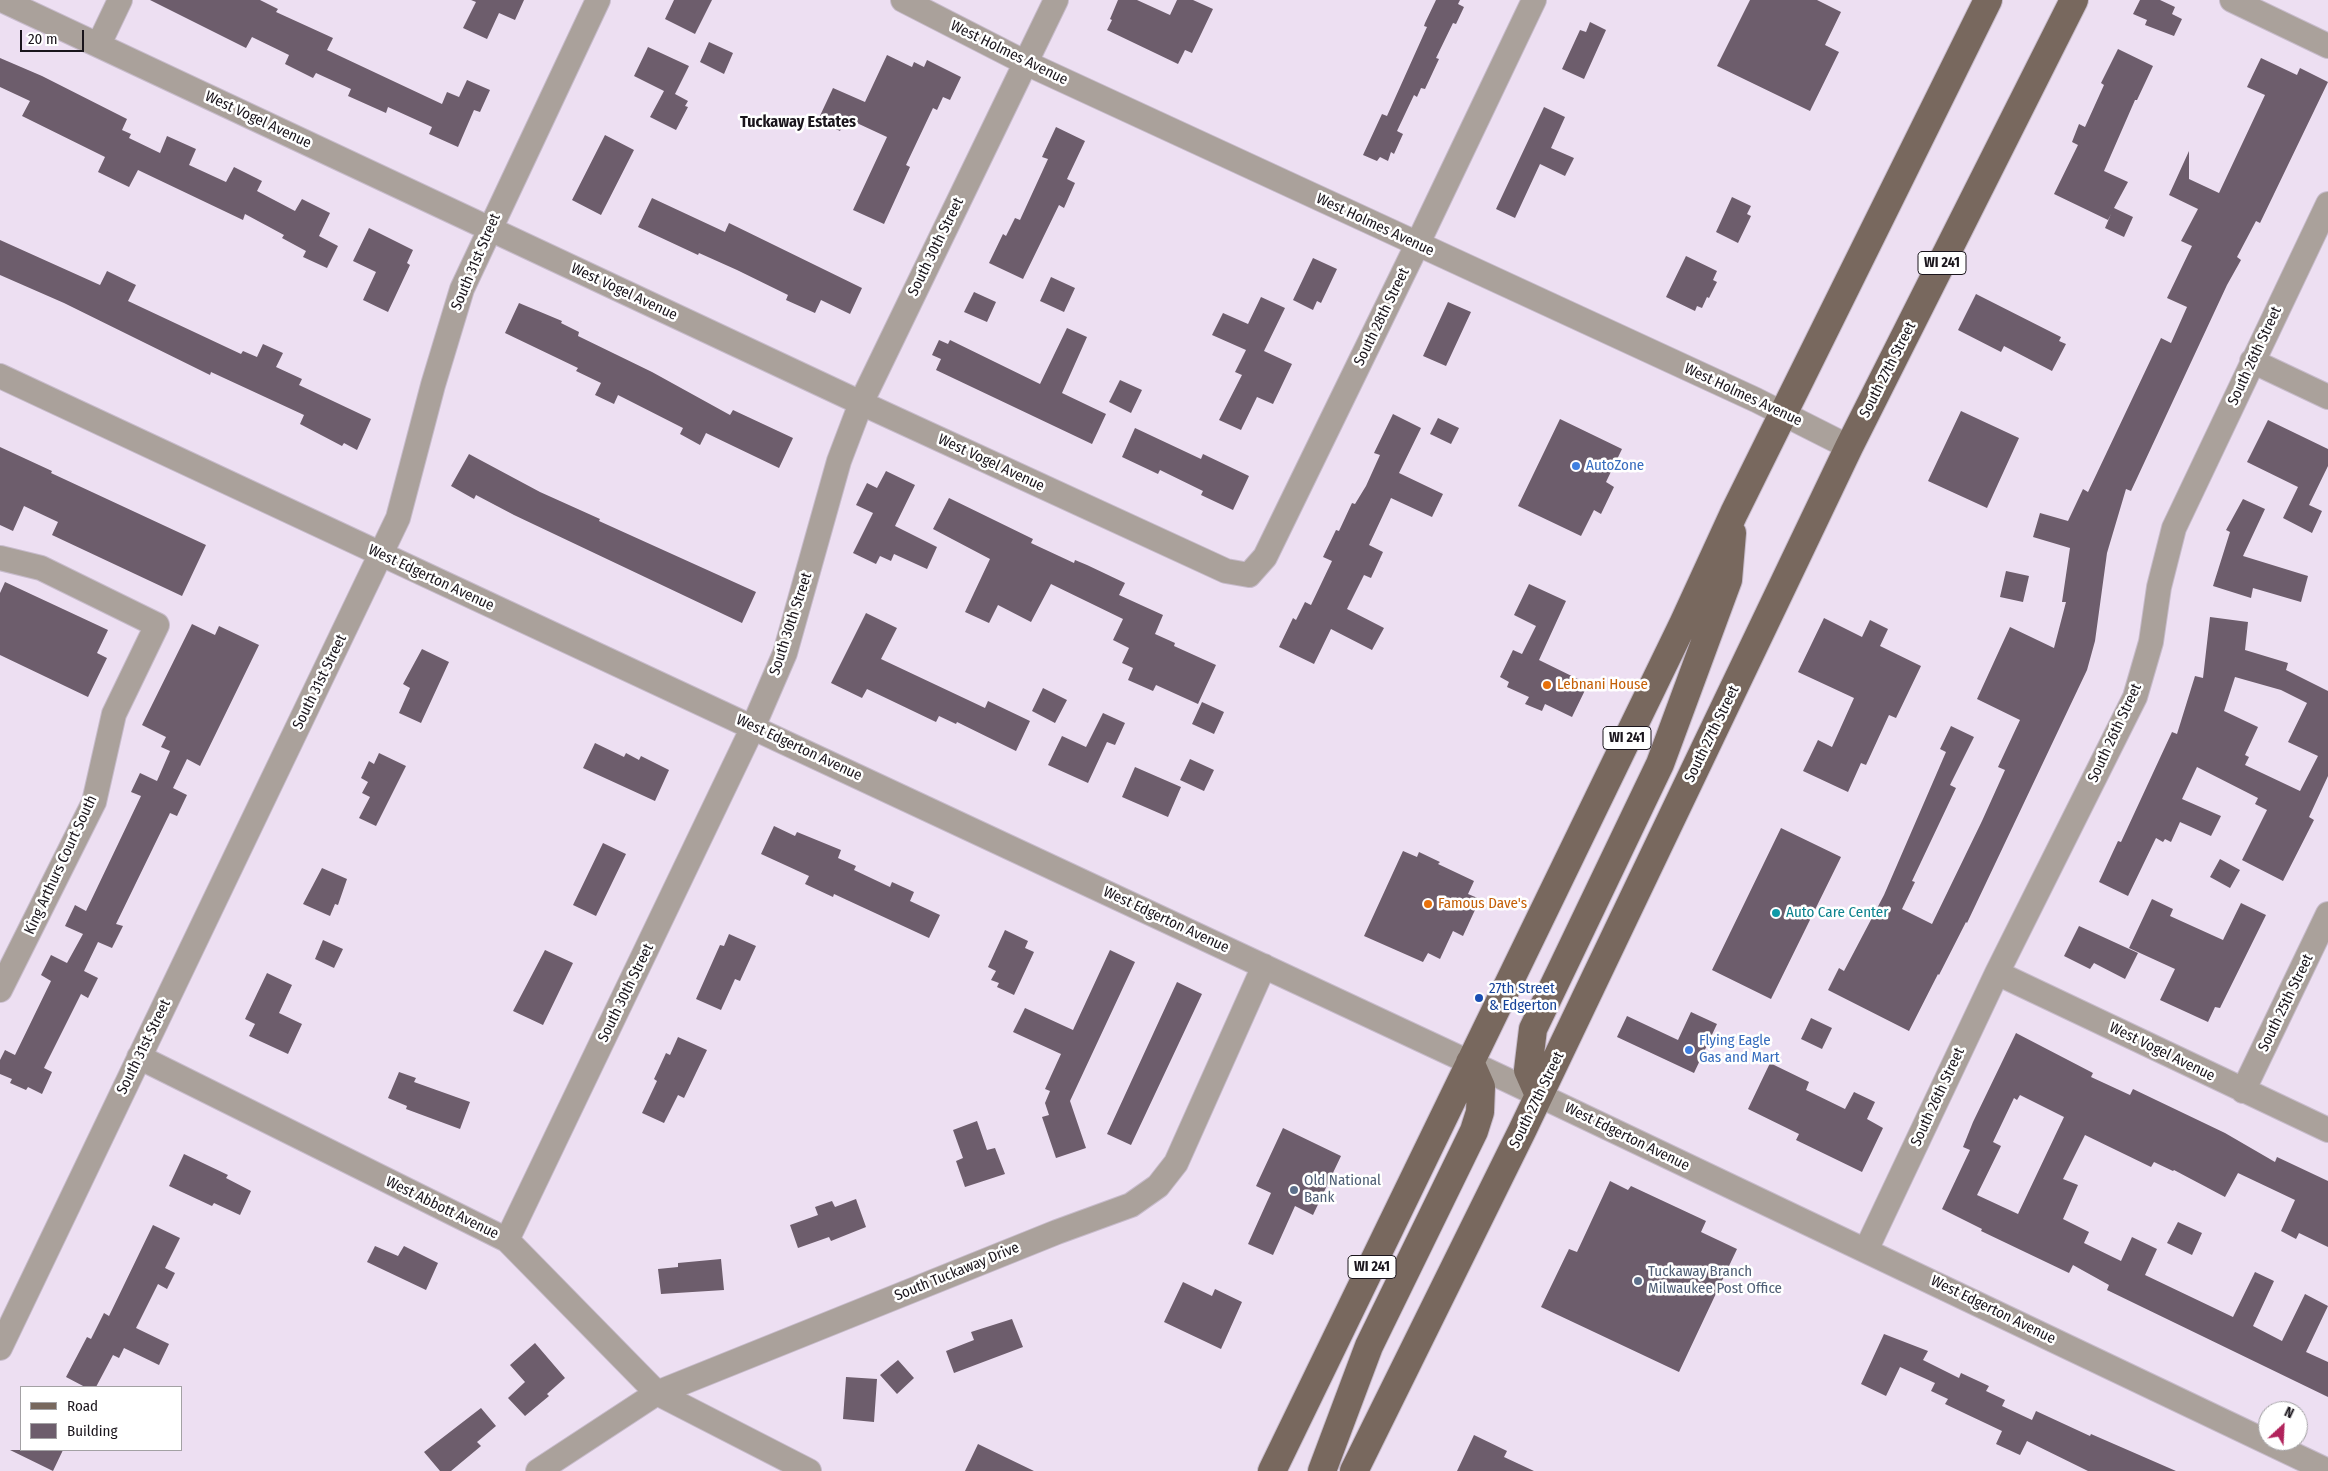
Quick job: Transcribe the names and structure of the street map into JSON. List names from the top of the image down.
{
  "streets": {
    "main road": ["WI 241", "South 27th Street"],
    "street": [
      "West Holmes Avenue",
      "West Vogel Avenue",
      "South 30th Street",
      "South 31st Street",
      "South 28th Street",
      "South 26th Street",
      "West Edgerton Avenue",
      "King Arthurs Court South",
      "South 25th Street",
      "West Abbott Avenue",
      "South Tuckaway Drive"
    ]
  },
  "crossings": [
    ["West Holmes Avenue", "South 30th Street"],
    ["West Holmes Avenue", "WI 241"],
    ["West Holmes Avenue", "South 28th Street"],
    ["West Holmes Avenue", "South 27th Street"],
    ["West Vogel Avenue", "South 30th Street"],
    ["West Vogel Avenue", "South 31st Street"],
    ["West Vogel Avenue", "South 28th Street"],
    ["West Vogel Avenue", "South 26th Street"],
    ["West Vogel Avenue", "South 25th Street"],
    ["South 30th Street", "West Edgerton Avenue"],
    ["South 30th Street", "West Abbott Avenue"],
    ["South 31st Street", "West Edgerton Avenue"],
    ["South 31st Street", "West Abbott Avenue"],
    ["WI 241", "West Edgerton Avenue"],
    ["South 26th Street", "West Edgerton Avenue"],
    ["South 27th Street", "West Edgerton Avenue"],
    ["West Edgerton Avenue", "South Tuckaway Drive"],
    ["West Abbott Avenue", "South Tuckaway Drive"]
  ],
  "districts": ["Tuckaway Estates"],
  "places": [
    "AutoZone",
    "Lebnani House",
    "Famous Dave's",
    "Auto Care Center",
    "27th Street & Edgerton",
    "Flying Eagle Gas and Mart",
    "Old National Bank",
    "Tuckaway Branch Milwaukee Post Office"
  ],
  "legend": ["Road", "Building"],
  "scale_bar": "20 m",
  "north": "top right"
}
